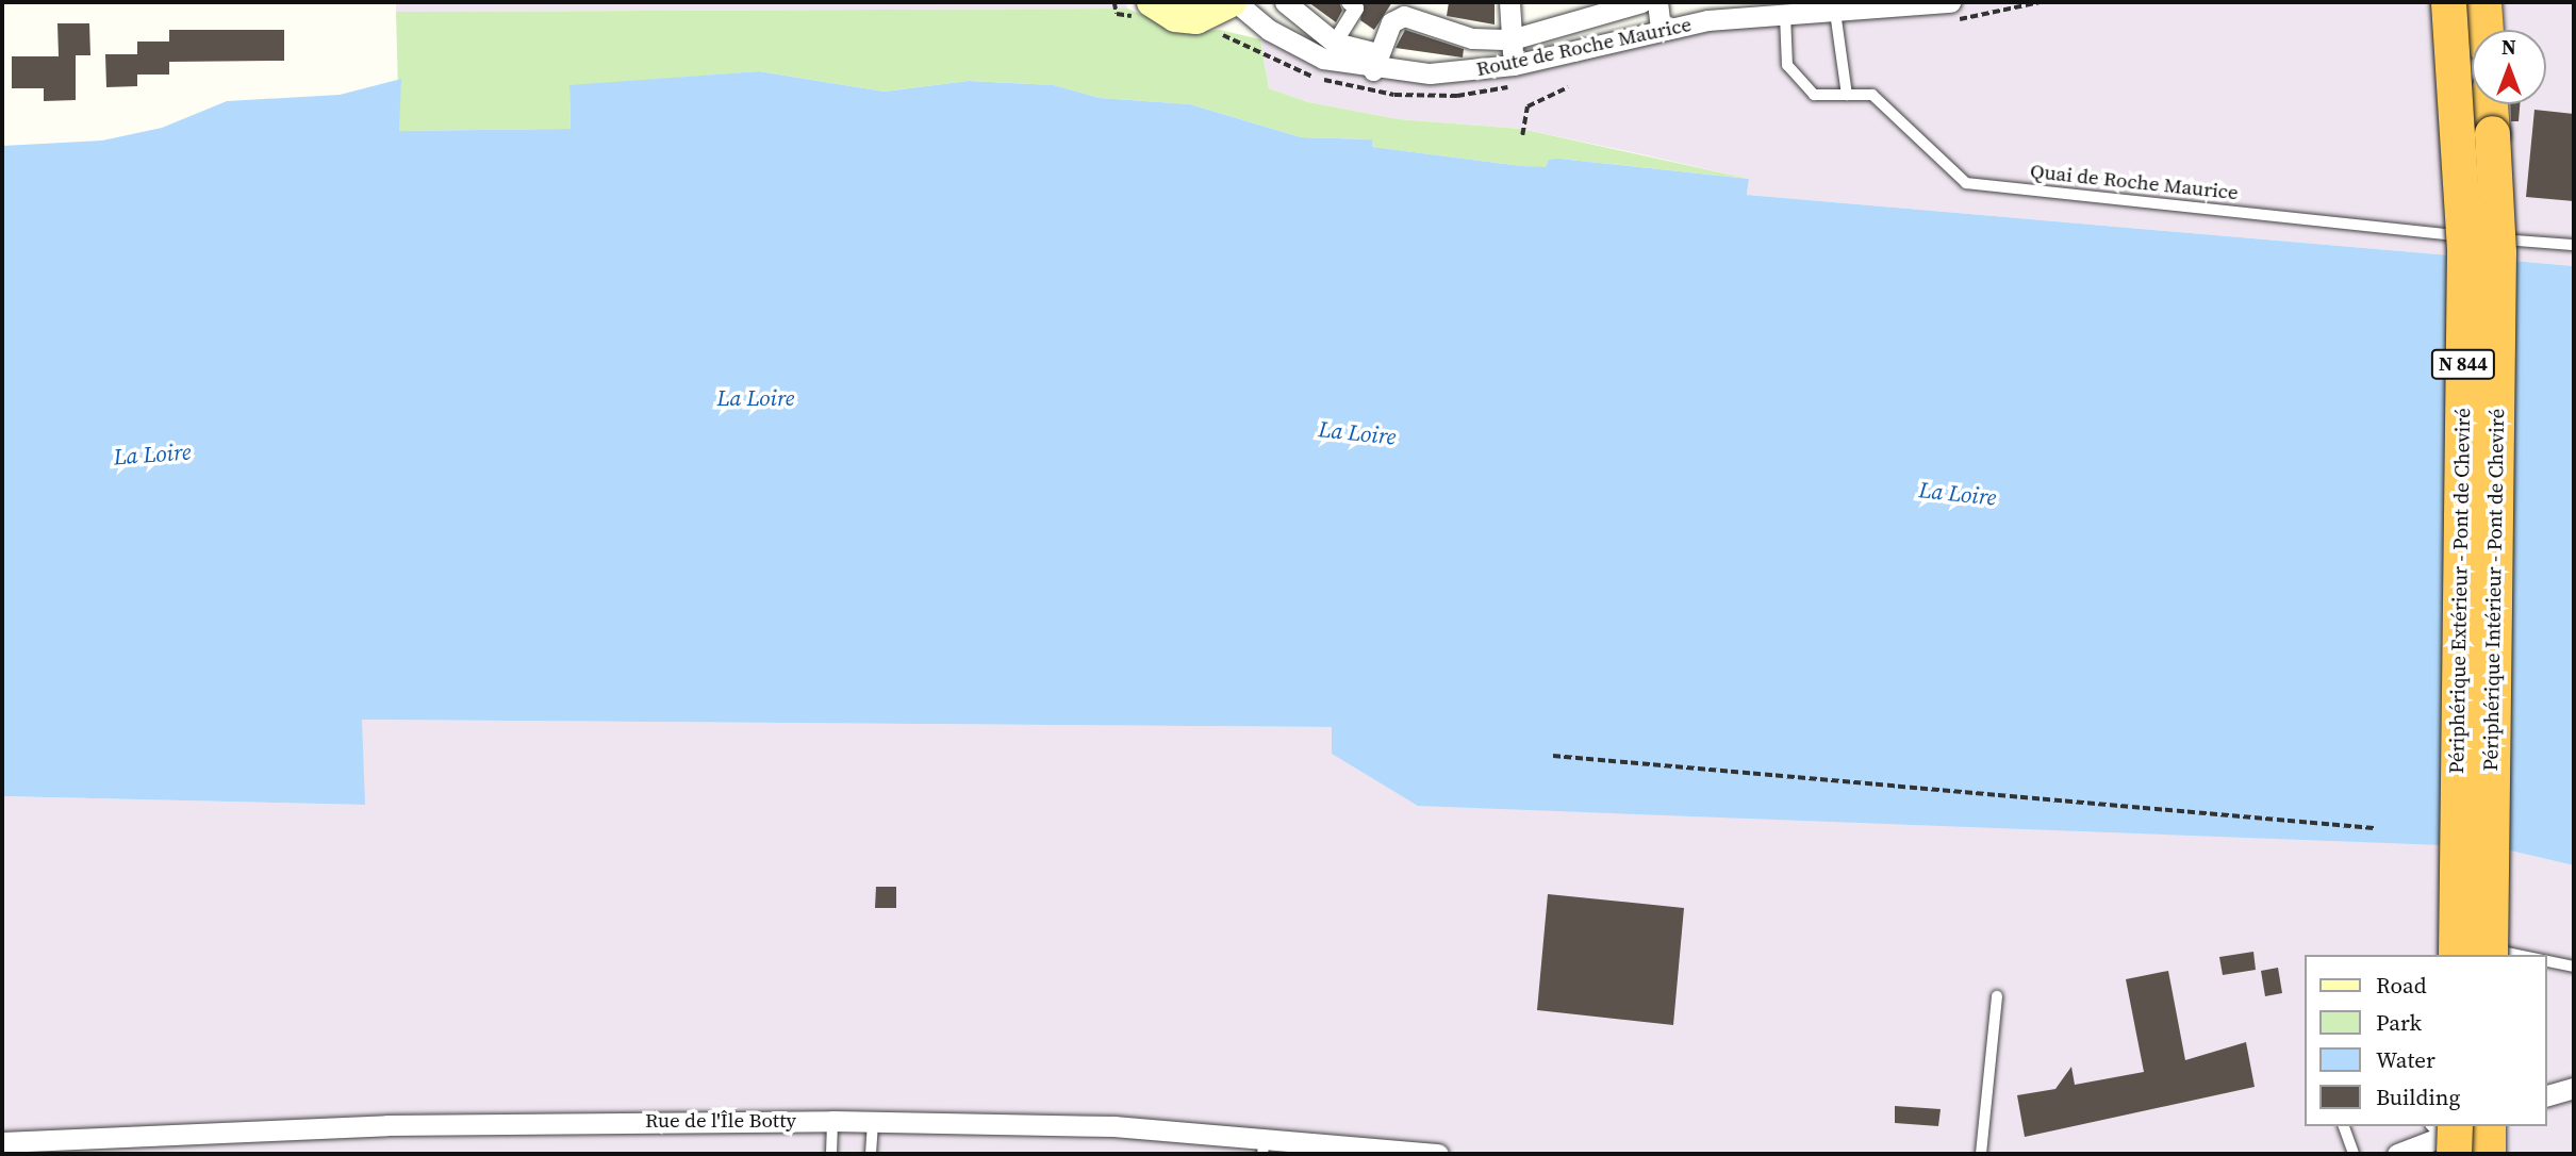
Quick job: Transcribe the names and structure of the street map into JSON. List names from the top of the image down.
{
  "streets": {
    "highway": ["N 844", "Périphérique Intérieur - Pont de Cheviré", "Périphérique Extérieur - Pont de Cheviré"],
    "street": ["Route de Roche Maurice", "Rue de l'Île Botty"],
    "lane": ["Quai de Roche Maurice"]
  },
  "crossings": [
    ["Route de Roche Maurice", "Quai de Roche Maurice"]
  ],
  "water": ["La Loire"],
  "legend": [
    "Road",
    "Park",
    "Water",
    "Building"
  ],
  "north": "top"
}
